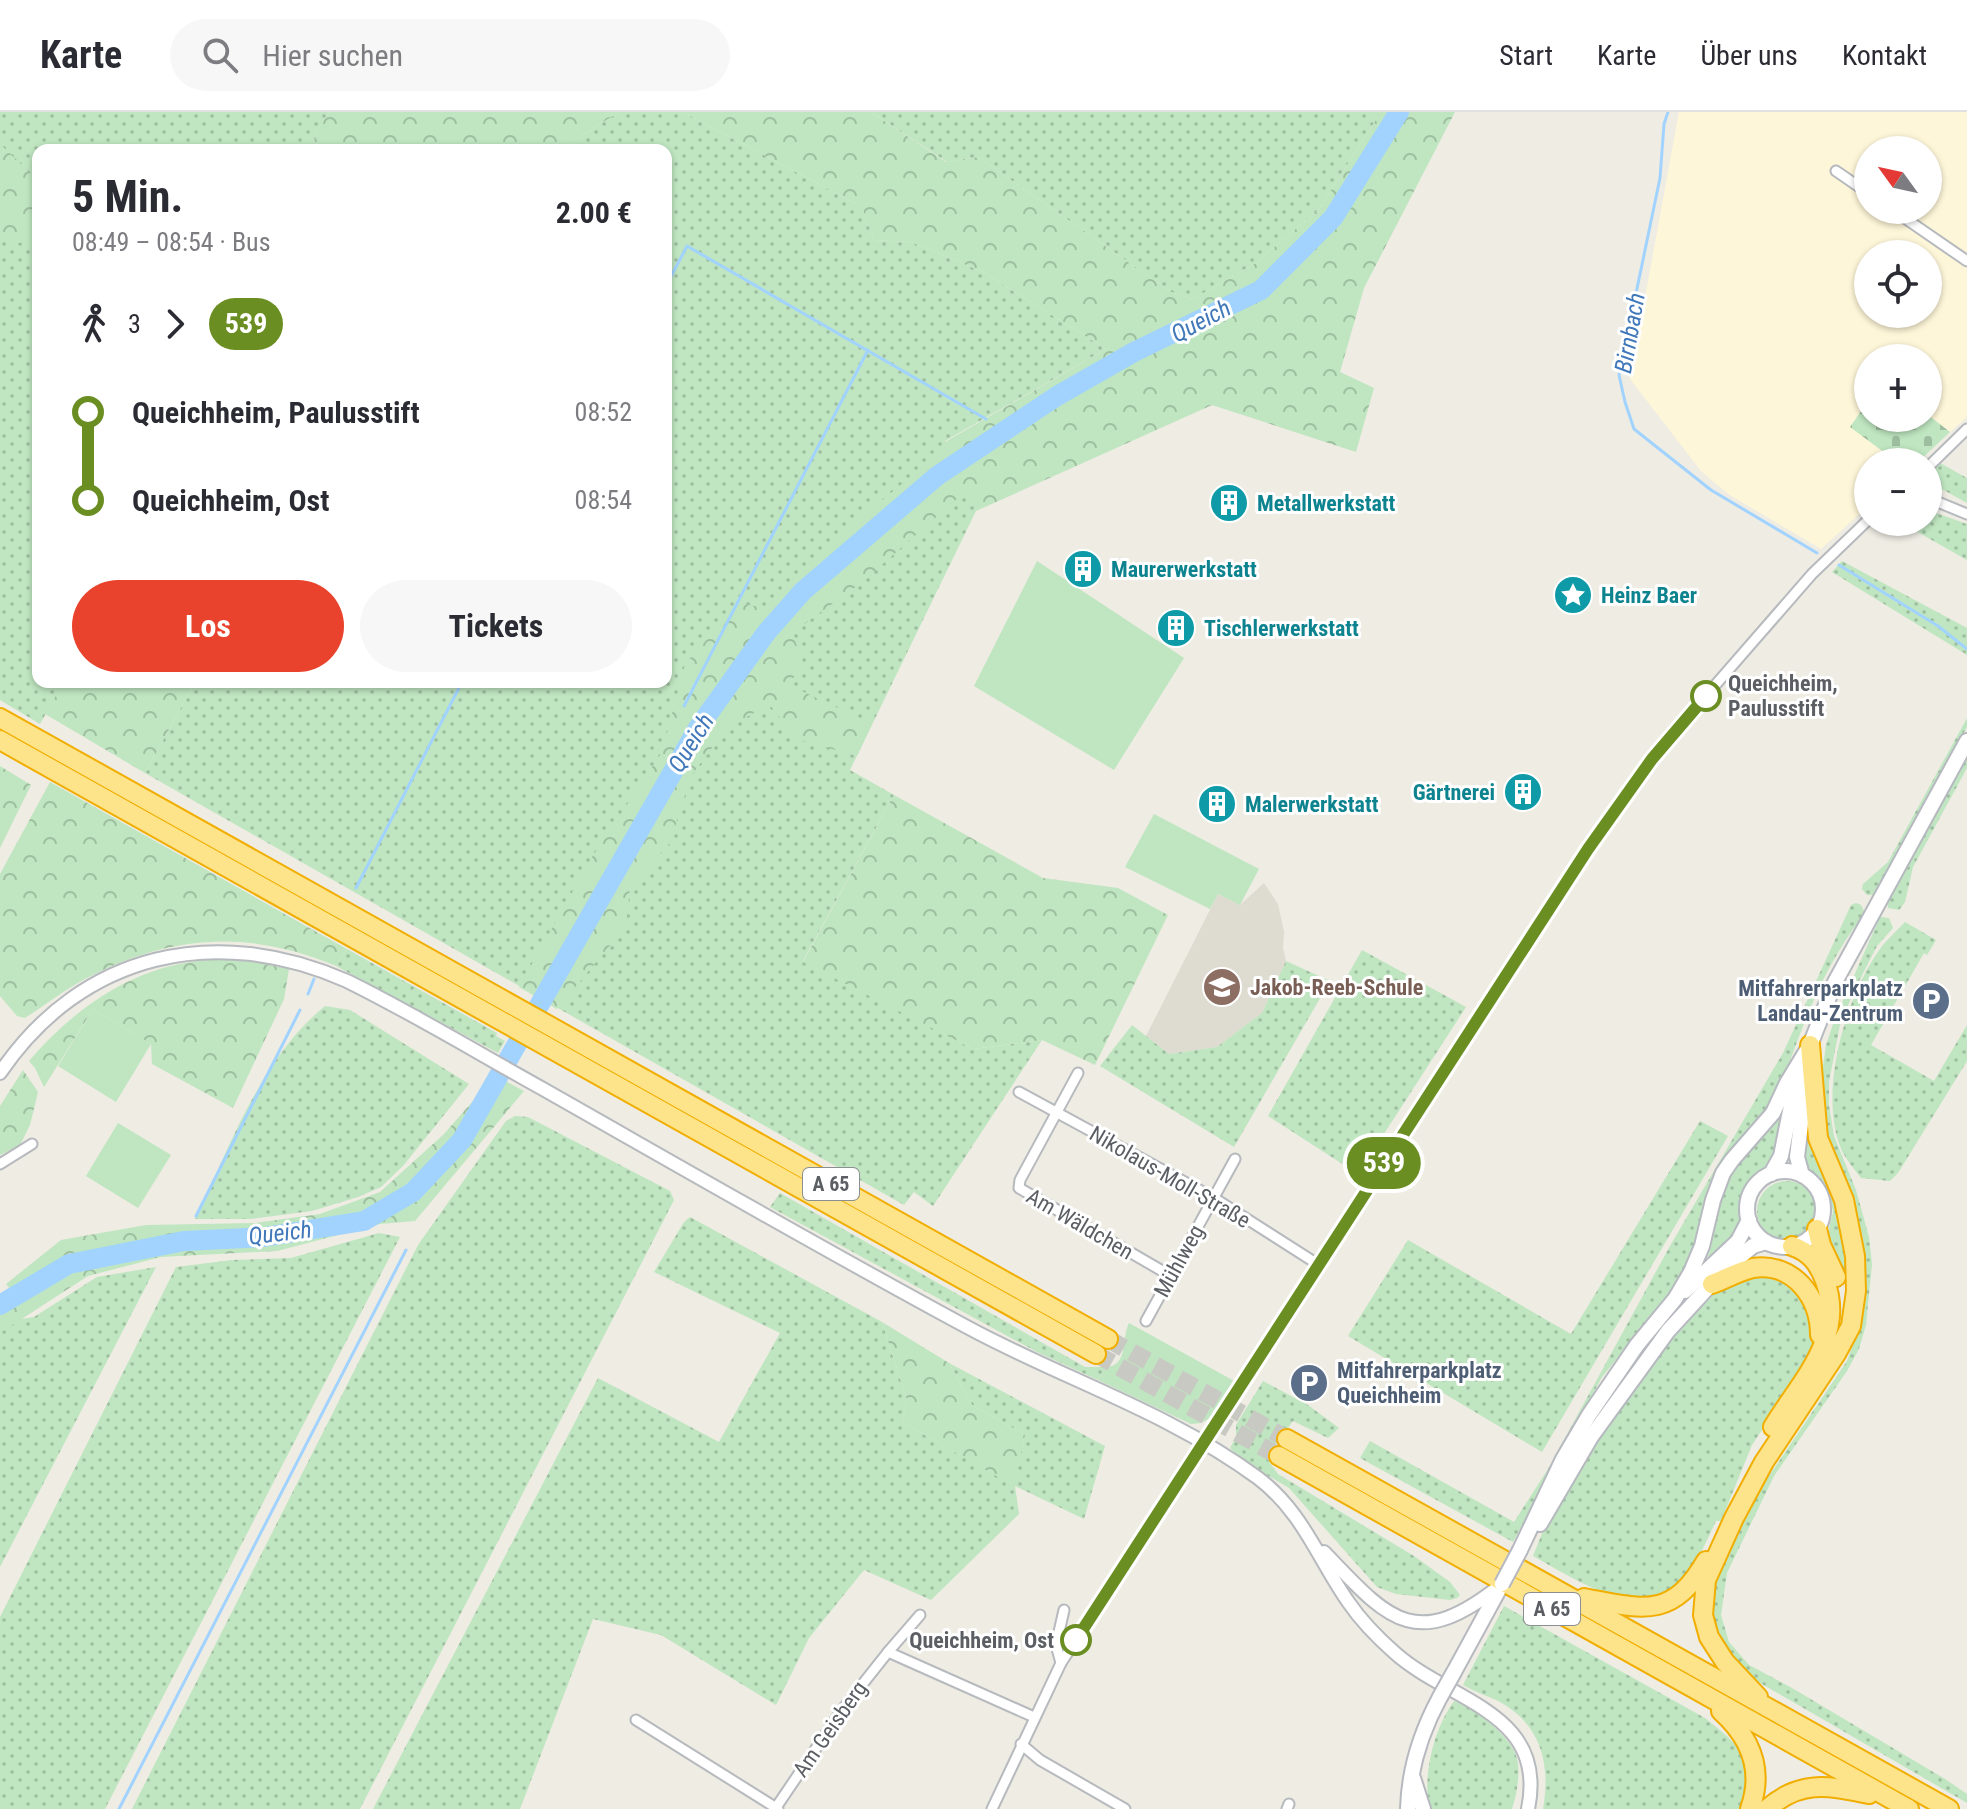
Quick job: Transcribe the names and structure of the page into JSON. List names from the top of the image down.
{
  "streets": {
    "highway": ["A 65"],
    "street": [
      "Nikolaus-Moll-Straße",
      "Am Wäldchen",
      "Mühlweg",
      "Am Geisberg"
    ]
  },
  "crossings": [
    ["Nikolaus-Moll-Straße", "Am Wäldchen"],
    ["Nikolaus-Moll-Straße", "Mühlweg"],
    ["Am Wäldchen", "Mühlweg"]
  ],
  "water": ["Queich", "Birnbach"],
  "places": {
    "building": [
      "Metallwerkstatt",
      "Maurerwerkstatt",
      "Tischlerwerkstatt",
      "Gärtnerei",
      "Malerwerkstatt"
    ],
    "place": ["Heinz Baer"],
    "other": ["Queichheim, Paulusstift", "Queichheim, Ost"],
    "school or university": ["Jakob-Reeb-Schule"],
    "parking": ["Mitfahrerparkplatz Landau-Zentrum", "Mitfahrerparkplatz Queichheim"]
  },
  "lines": ["bus line 539"],
  "north": "top left",
  "page": {
    "header": "Karte",
    "search": "Hier suchen",
    "nav": [
      "Start",
      "Karte",
      "Über uns",
      "Kontakt"
    ],
    "on_map": "539",
    "map_buttons": ["+", "−"],
    "heading": ["5 Min.", "08:49 – 08:54 · Bus", "2.00 €"],
    "legs": ["3", "539"],
    "list": [
      {
        "name": "Queichheim, Paulusstift",
        "value": "08:52"
      },
      {
        "name": "Queichheim, Ost",
        "value": "08:54"
      }
    ],
    "buttons": ["Los", "Tickets"]
  }
}
